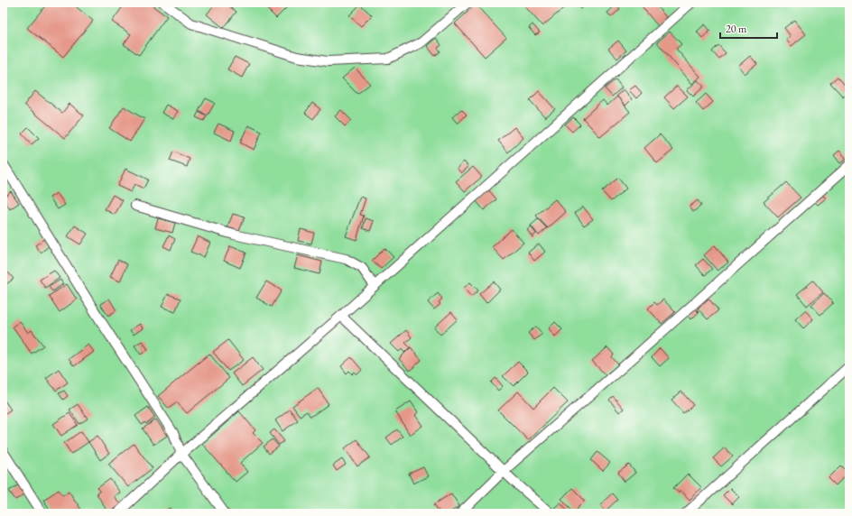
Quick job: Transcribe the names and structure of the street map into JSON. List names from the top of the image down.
{
  "scale_bar": "20 m"
}
